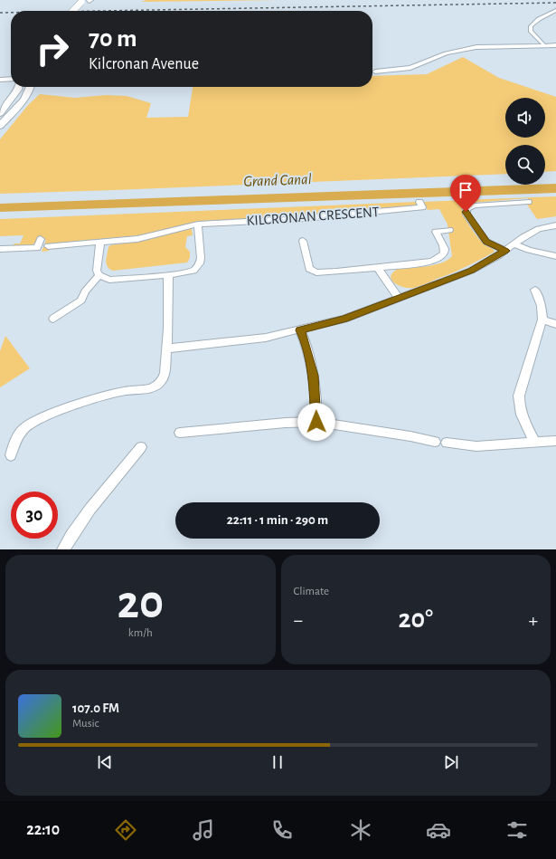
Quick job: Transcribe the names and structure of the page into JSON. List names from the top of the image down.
{
  "streets": {
    "street": ["KILCRONAN CRESCENT"]
  },
  "water": ["Grand Canal"],
  "page": {
    "turn": ["70 m", "Kilcronan Avenue"],
    "limit": "30",
    "trip": "22:11 · 1 min · 290 m",
    "tile": [
      ["20", "km/h"],
      "Climate"
    ],
    "heat": ["−", "20°", "+"],
    "song": ["107.0 FM", "Music"],
    "tabs": "22:10"
  }
}
